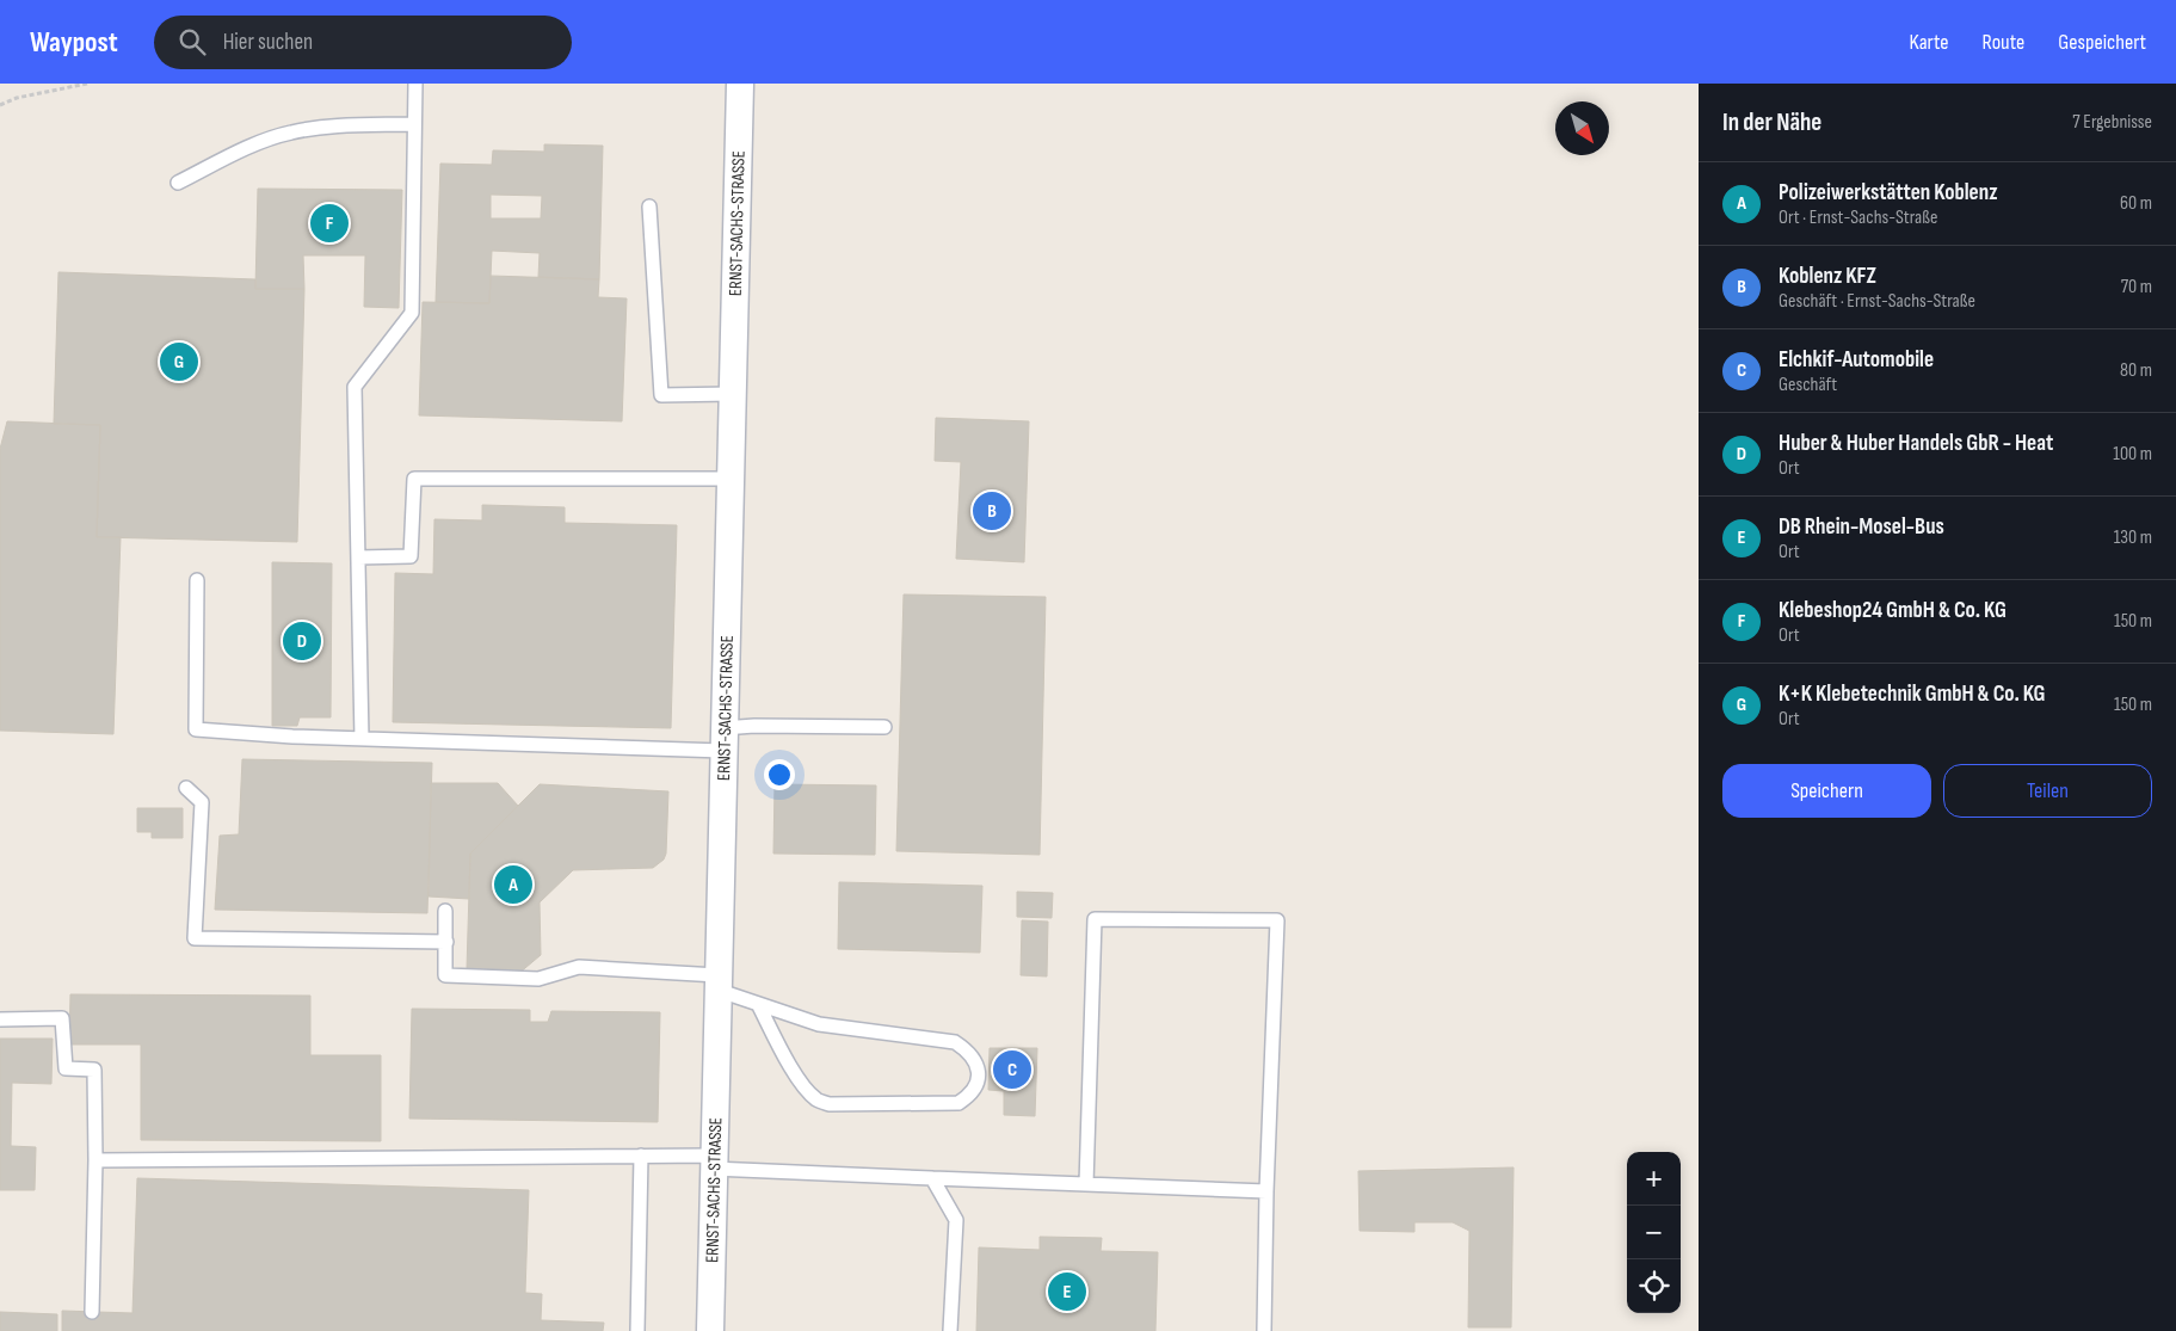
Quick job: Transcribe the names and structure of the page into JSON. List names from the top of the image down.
{
  "streets": {
    "street": ["ERNST-SACHS-STRASSE"]
  },
  "north": "bottom right",
  "page": {
    "header": "Waypost",
    "search": "Hier suchen",
    "nav": ["Karte", "Route", "Gespeichert"],
    "heading": ["In der Nähe", "7 Ergebnisse"],
    "list": [
      {
        "mark": "A",
        "name": "Polizeiwerkstätten Koblenz",
        "note": "Ort · Ernst-Sachs-Straße",
        "value": "60 m"
      },
      {
        "mark": "B",
        "name": "Koblenz KFZ",
        "note": "Geschäft · Ernst-Sachs-Straße",
        "value": "70 m"
      },
      {
        "mark": "C",
        "name": "Elchkif-Automobile",
        "note": "Geschäft",
        "value": "80 m"
      },
      {
        "mark": "D",
        "name": "Huber & Huber Handels GbR - Heat",
        "note": "Ort",
        "value": "100 m"
      },
      {
        "mark": "E",
        "name": "DB Rhein-Mosel-Bus",
        "note": "Ort",
        "value": "130 m"
      },
      {
        "mark": "F",
        "name": "Klebeshop24 GmbH & Co. KG",
        "note": "Ort",
        "value": "150 m"
      },
      {
        "mark": "G",
        "name": "K+K Klebetechnik GmbH & Co. KG",
        "note": "Ort",
        "value": "150 m"
      }
    ],
    "pins": [
      "F",
      "G",
      "B",
      "D",
      "A",
      "C",
      "E"
    ],
    "buttons": ["Speichern", "Teilen"],
    "map_buttons": ["+", "−"]
  }
}
